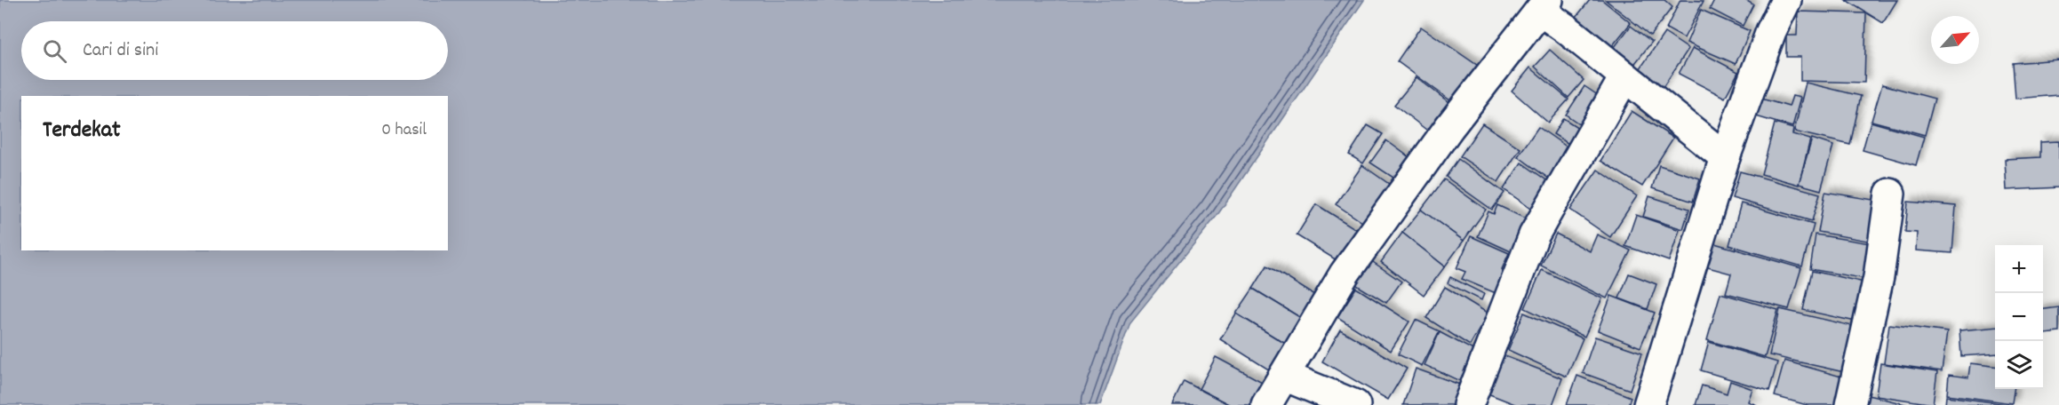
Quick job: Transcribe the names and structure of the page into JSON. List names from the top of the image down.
{
  "north": "top right",
  "page": {
    "search": "Cari di sini",
    "heading": ["Terdekat", "0 hasil"],
    "map_buttons": ["+", "−"]
  }
}
